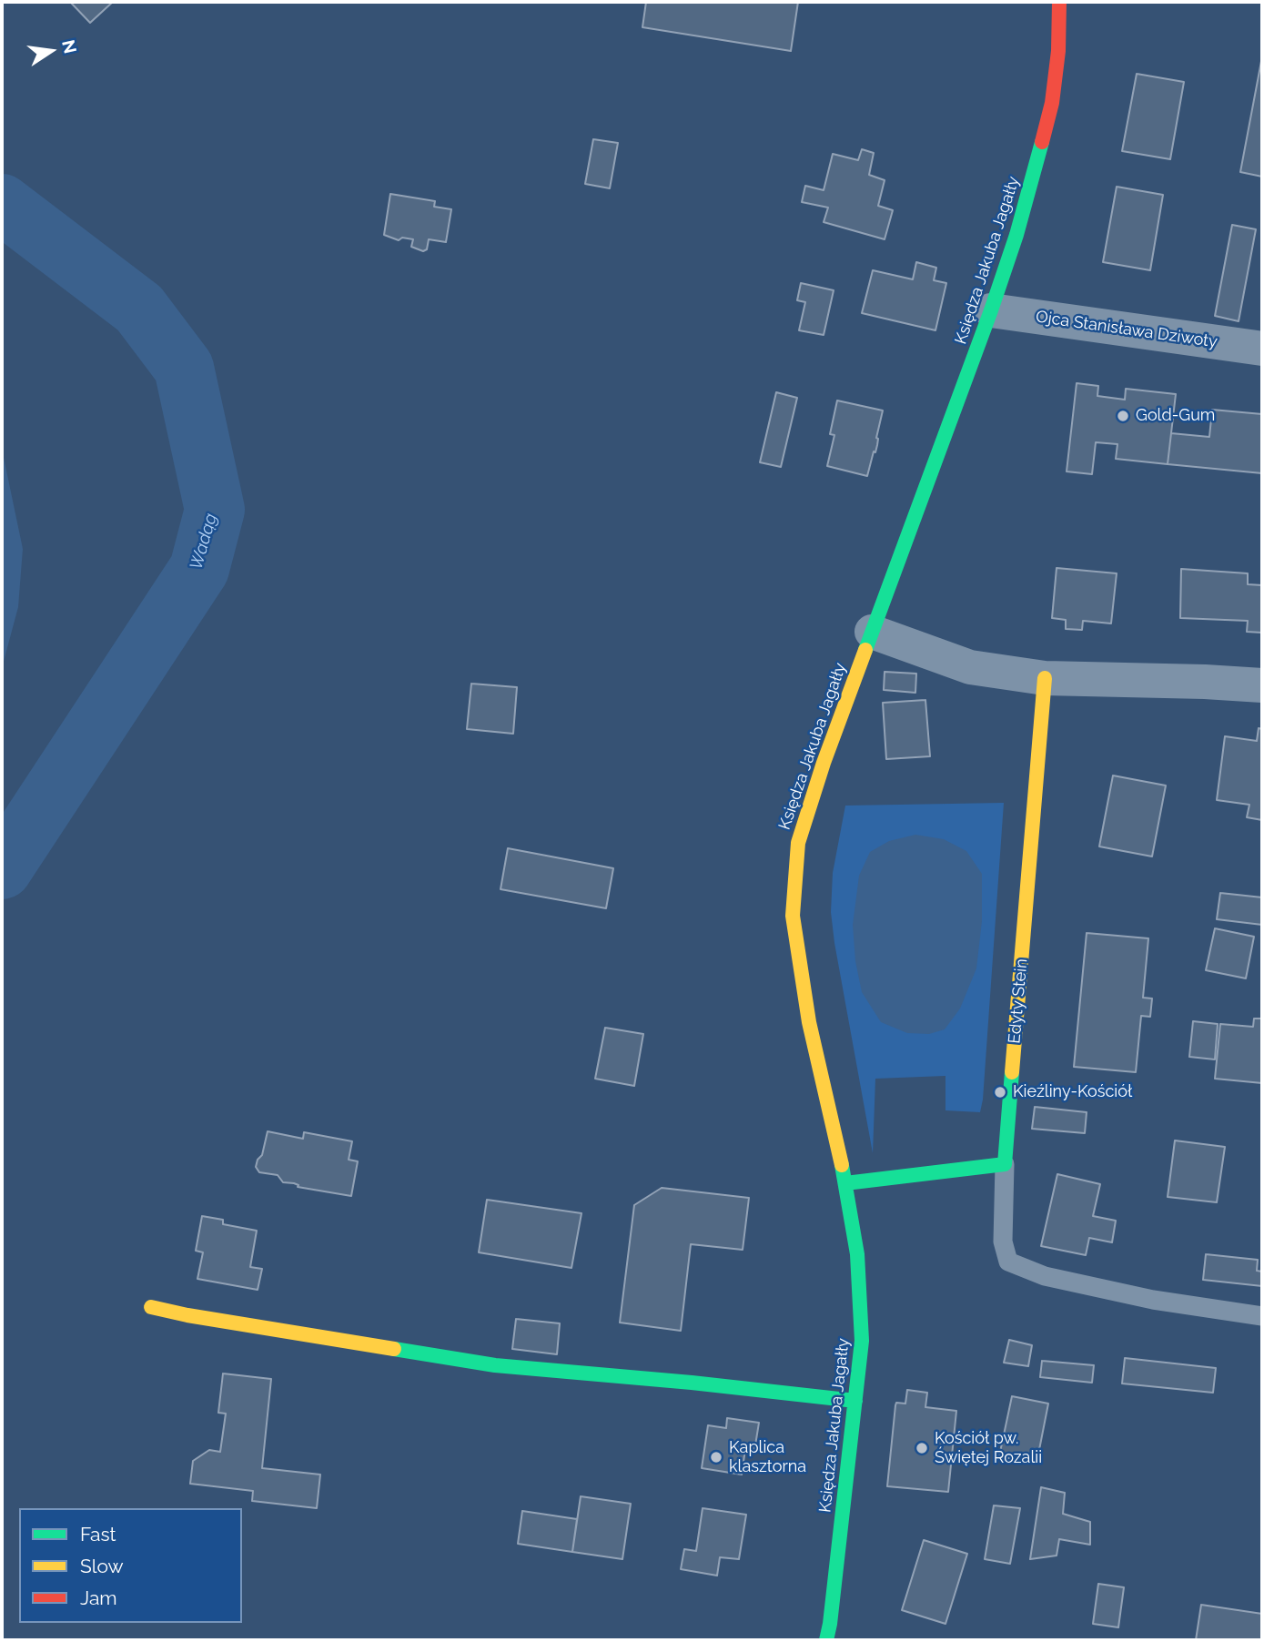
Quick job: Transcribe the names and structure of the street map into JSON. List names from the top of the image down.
{
  "streets": {
    "street": ["Księdza Jakuba Jagałły", "Ojca Stanisława Dziwoty", "Edyty Stein"]
  },
  "crossings": [
    ["Księdza Jakuba Jagałły", "Ojca Stanisława Dziwoty"]
  ],
  "water": ["Wadąg"],
  "places": [
    "Gold-Gum",
    "Kieźliny-Kościół",
    "Kościół pw. Świętej Rozalii",
    "Kaplica klasztorna"
  ],
  "legend": ["Fast", "Slow", "Jam"],
  "north": "right"
}
